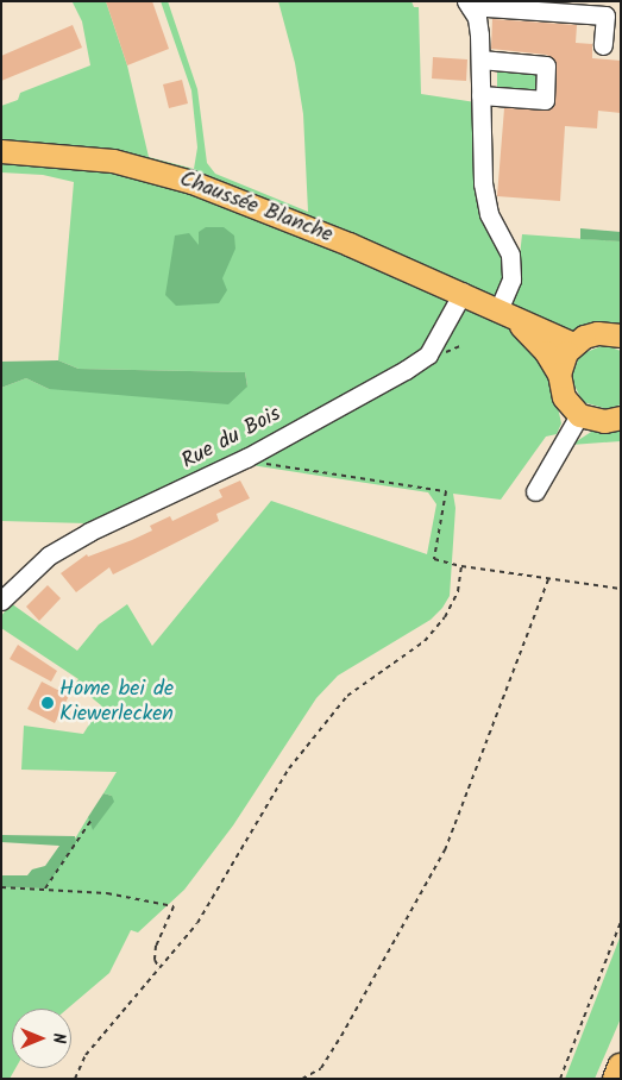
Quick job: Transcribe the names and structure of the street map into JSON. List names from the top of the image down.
{
  "streets": {
    "main road": ["Chaussée Blanche"],
    "street": ["Rue du Bois"]
  },
  "crossings": [
    ["Chaussée Blanche", "Rue du Bois"]
  ],
  "places": ["Home bei de Kiewerlecken"],
  "north": "right"
}
